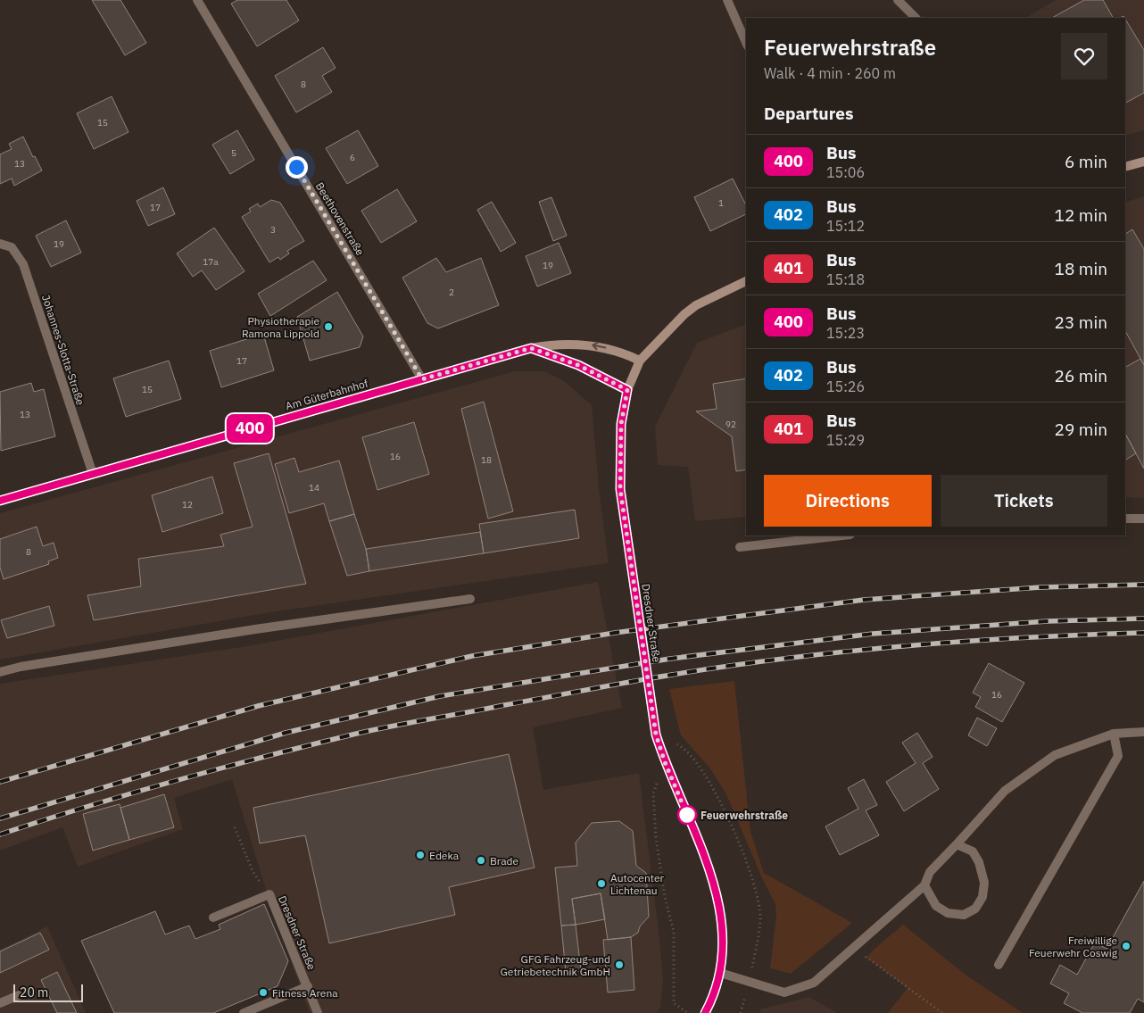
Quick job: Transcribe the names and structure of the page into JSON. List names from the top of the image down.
{
  "streets": {
    "main road": ["Am Güterbahnhof", "Dresdner Straße"],
    "street": ["Beethovenstraße", "Johannes-Slotta-Straße"]
  },
  "crossings": [
    ["Beethovenstraße", "Am Güterbahnhof"],
    ["Johannes-Slotta-Straße", "Am Güterbahnhof"],
    ["Am Güterbahnhof", "Dresdner Straße"]
  ],
  "places": [
    "Physiotherapie Ramona Lippold",
    "Feuerwehrstraße",
    "Edeka",
    "Brade",
    "Autocenter Lichtenau",
    "Freiwillige Feuerwehr Coswig",
    "GFG Fahrzeug-und Getriebetechnik GmbH",
    "Fitness Arena"
  ],
  "lines": ["bus line 400"],
  "house_numbers": [
    "8",
    "15",
    "5",
    "6",
    "13",
    "1",
    "17",
    "3",
    "19",
    "17a",
    "19",
    "2",
    "17",
    "15",
    "13",
    "92",
    "16",
    "18",
    "14",
    "12",
    "8",
    "16"
  ],
  "scale_bar": "20 m",
  "page": {
    "on_map": "400",
    "heading": [
      ["Feuerwehrstraße", "Walk · 4 min · 260 m"],
      "Departures"
    ],
    "list": [
      {
        "mark": "400",
        "name": "Bus",
        "note": "15:06",
        "value": "6 min"
      },
      {
        "mark": "402",
        "name": "Bus",
        "note": "15:12",
        "value": "12 min"
      },
      {
        "mark": "401",
        "name": "Bus",
        "note": "15:18",
        "value": "18 min"
      },
      {
        "mark": "400",
        "name": "Bus",
        "note": "15:23",
        "value": "23 min"
      },
      {
        "mark": "402",
        "name": "Bus",
        "note": "15:26",
        "value": "26 min"
      },
      {
        "mark": "401",
        "name": "Bus",
        "note": "15:29",
        "value": "29 min"
      }
    ],
    "buttons": ["Directions", "Tickets"],
    "scale": "20 m"
  }
}
